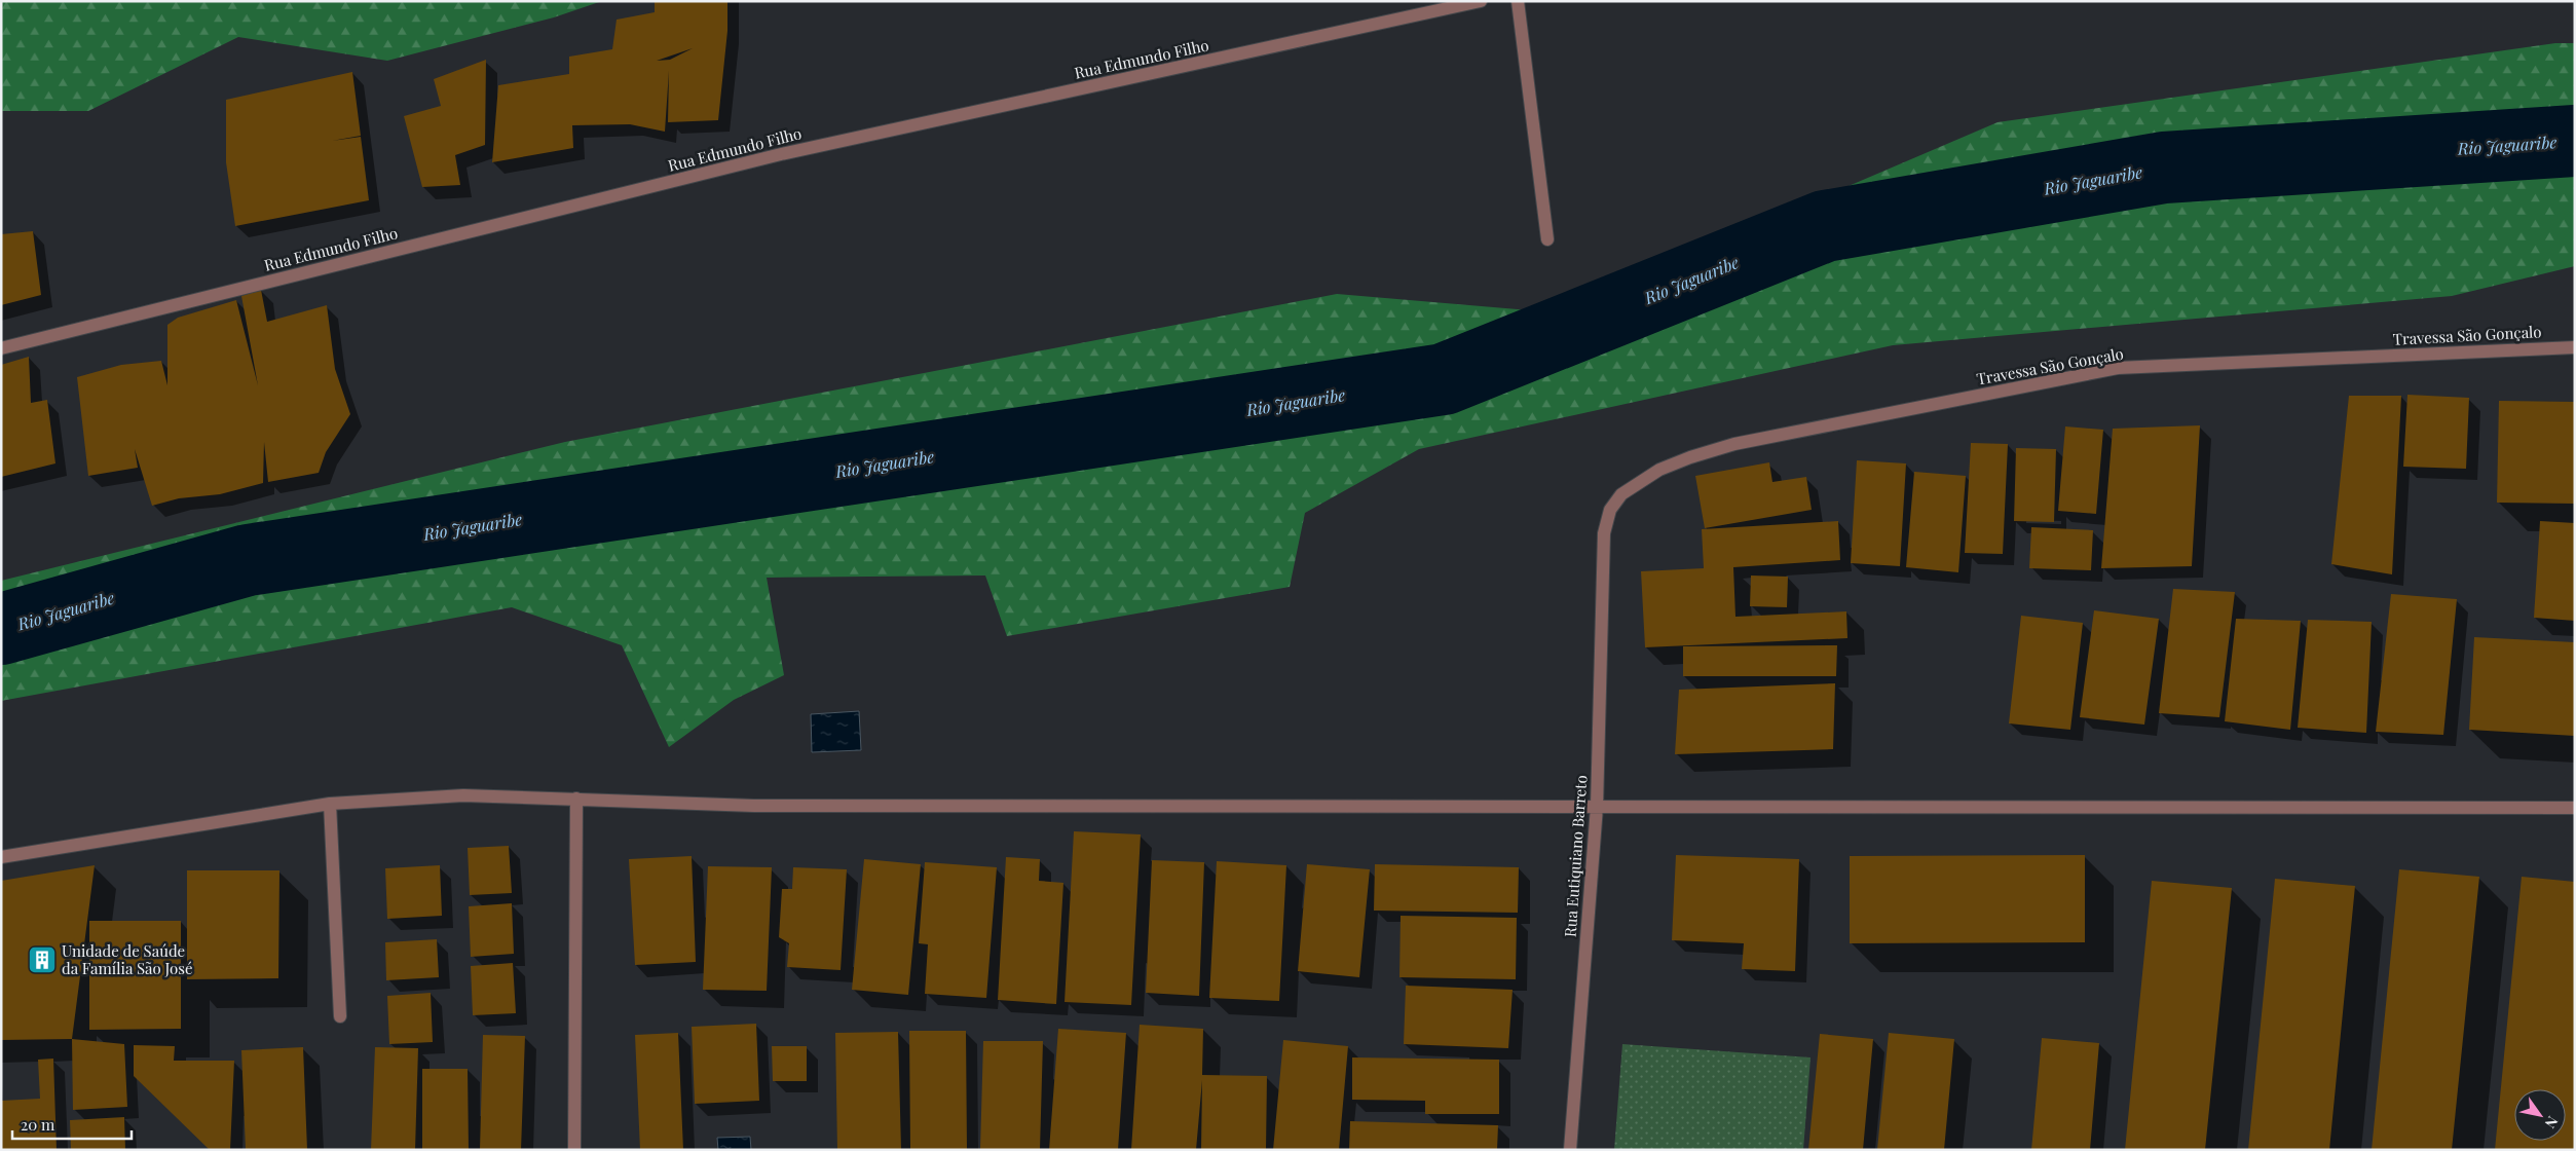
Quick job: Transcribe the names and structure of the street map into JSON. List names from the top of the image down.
{
  "streets": {
    "street": ["Rua Edmundo Filho", "Travessa São Gonçalo", "Rua Eutiquiano Barreto"]
  },
  "crossings": [
    ["Travessa São Gonçalo", "Rua Eutiquiano Barreto"]
  ],
  "water": ["Rio Jaguaribe"],
  "places": {
    "building": ["Unidade de Saúde da Família São José"]
  },
  "scale_bar": "20 m",
  "north": "bottom right"
}
